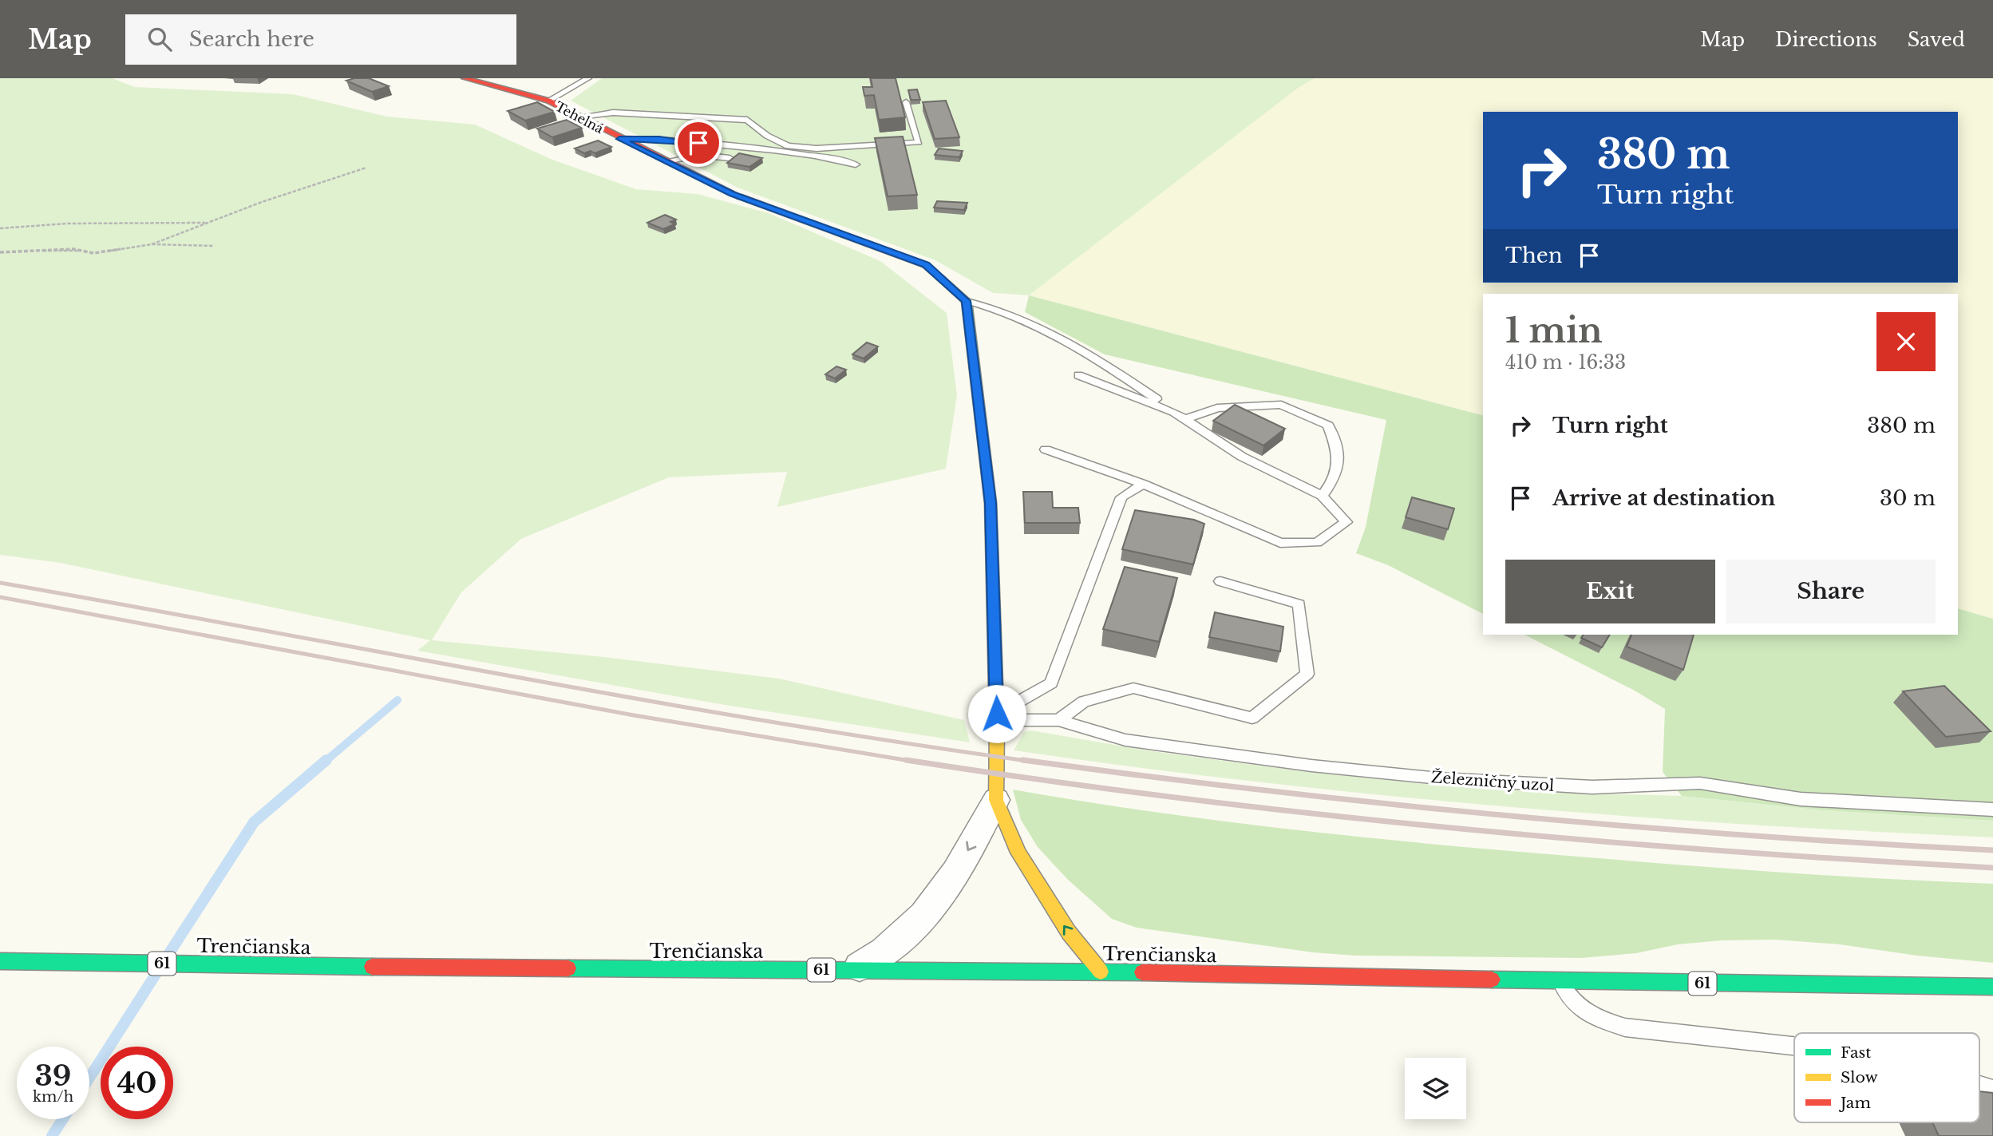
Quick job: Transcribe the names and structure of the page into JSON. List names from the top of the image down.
{
  "streets": {
    "street": ["Tehelná", "Trenčianska", "61"],
    "lane": ["Železničný uzol"]
  },
  "crossings": [
    ["Trenčianska", "61"]
  ],
  "legend": ["Fast", "Slow", "Jam"],
  "page": {
    "header": "Map",
    "search": "Search here",
    "nav": ["Map", "Directions", "Saved"],
    "turn": ["380 m", "Turn right"],
    "then": "Then",
    "heading": ["1 min", "410 m · 16:33"],
    "list": [
      {
        "name": "Turn right",
        "value": "380 m"
      },
      {
        "name": "Arrive at destination",
        "value": "30 m"
      }
    ],
    "buttons": ["Exit", "Share"],
    "speed": "39 km/h",
    "limit": "40"
  }
}
